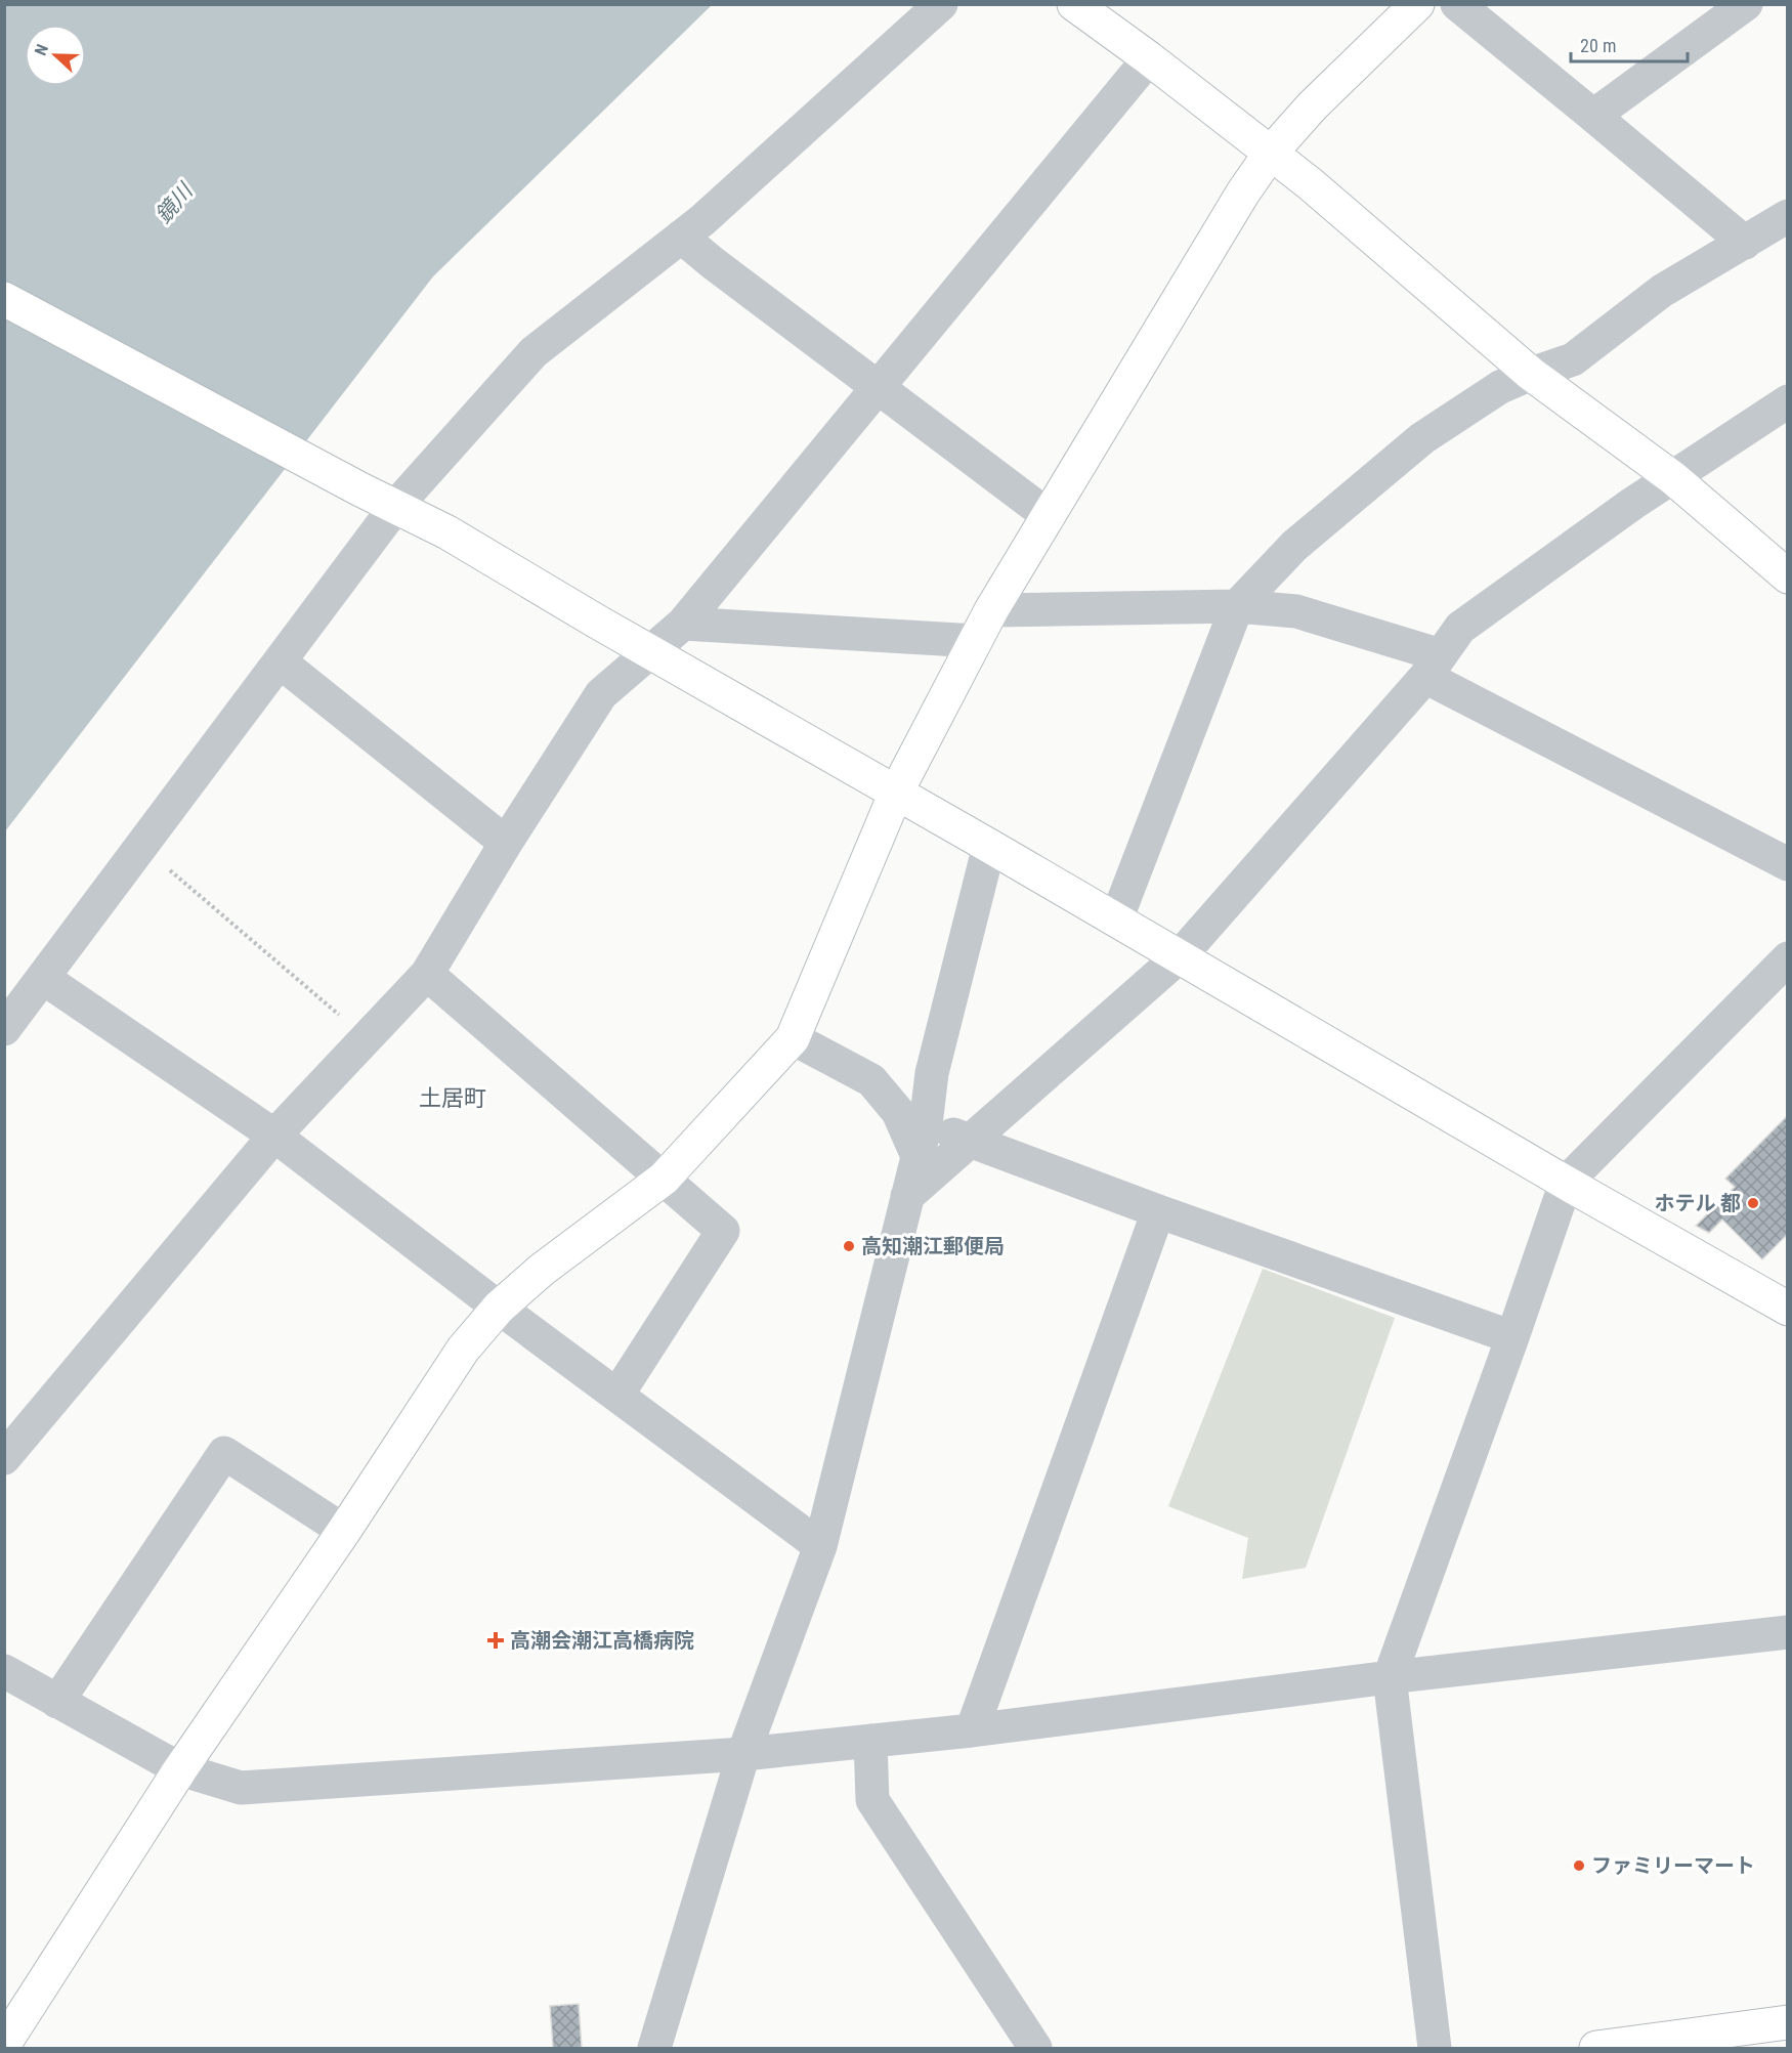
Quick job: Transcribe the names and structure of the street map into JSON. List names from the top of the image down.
{
  "districts": ["土居町"],
  "water": ["鏡川"],
  "places": {
    "other": ["ホテル 都", "高知潮江郵便局", "ファミリーマート"],
    "health": ["高潮会潮江高橋病院"]
  },
  "scale_bar": "20 m",
  "north": "left"
}
